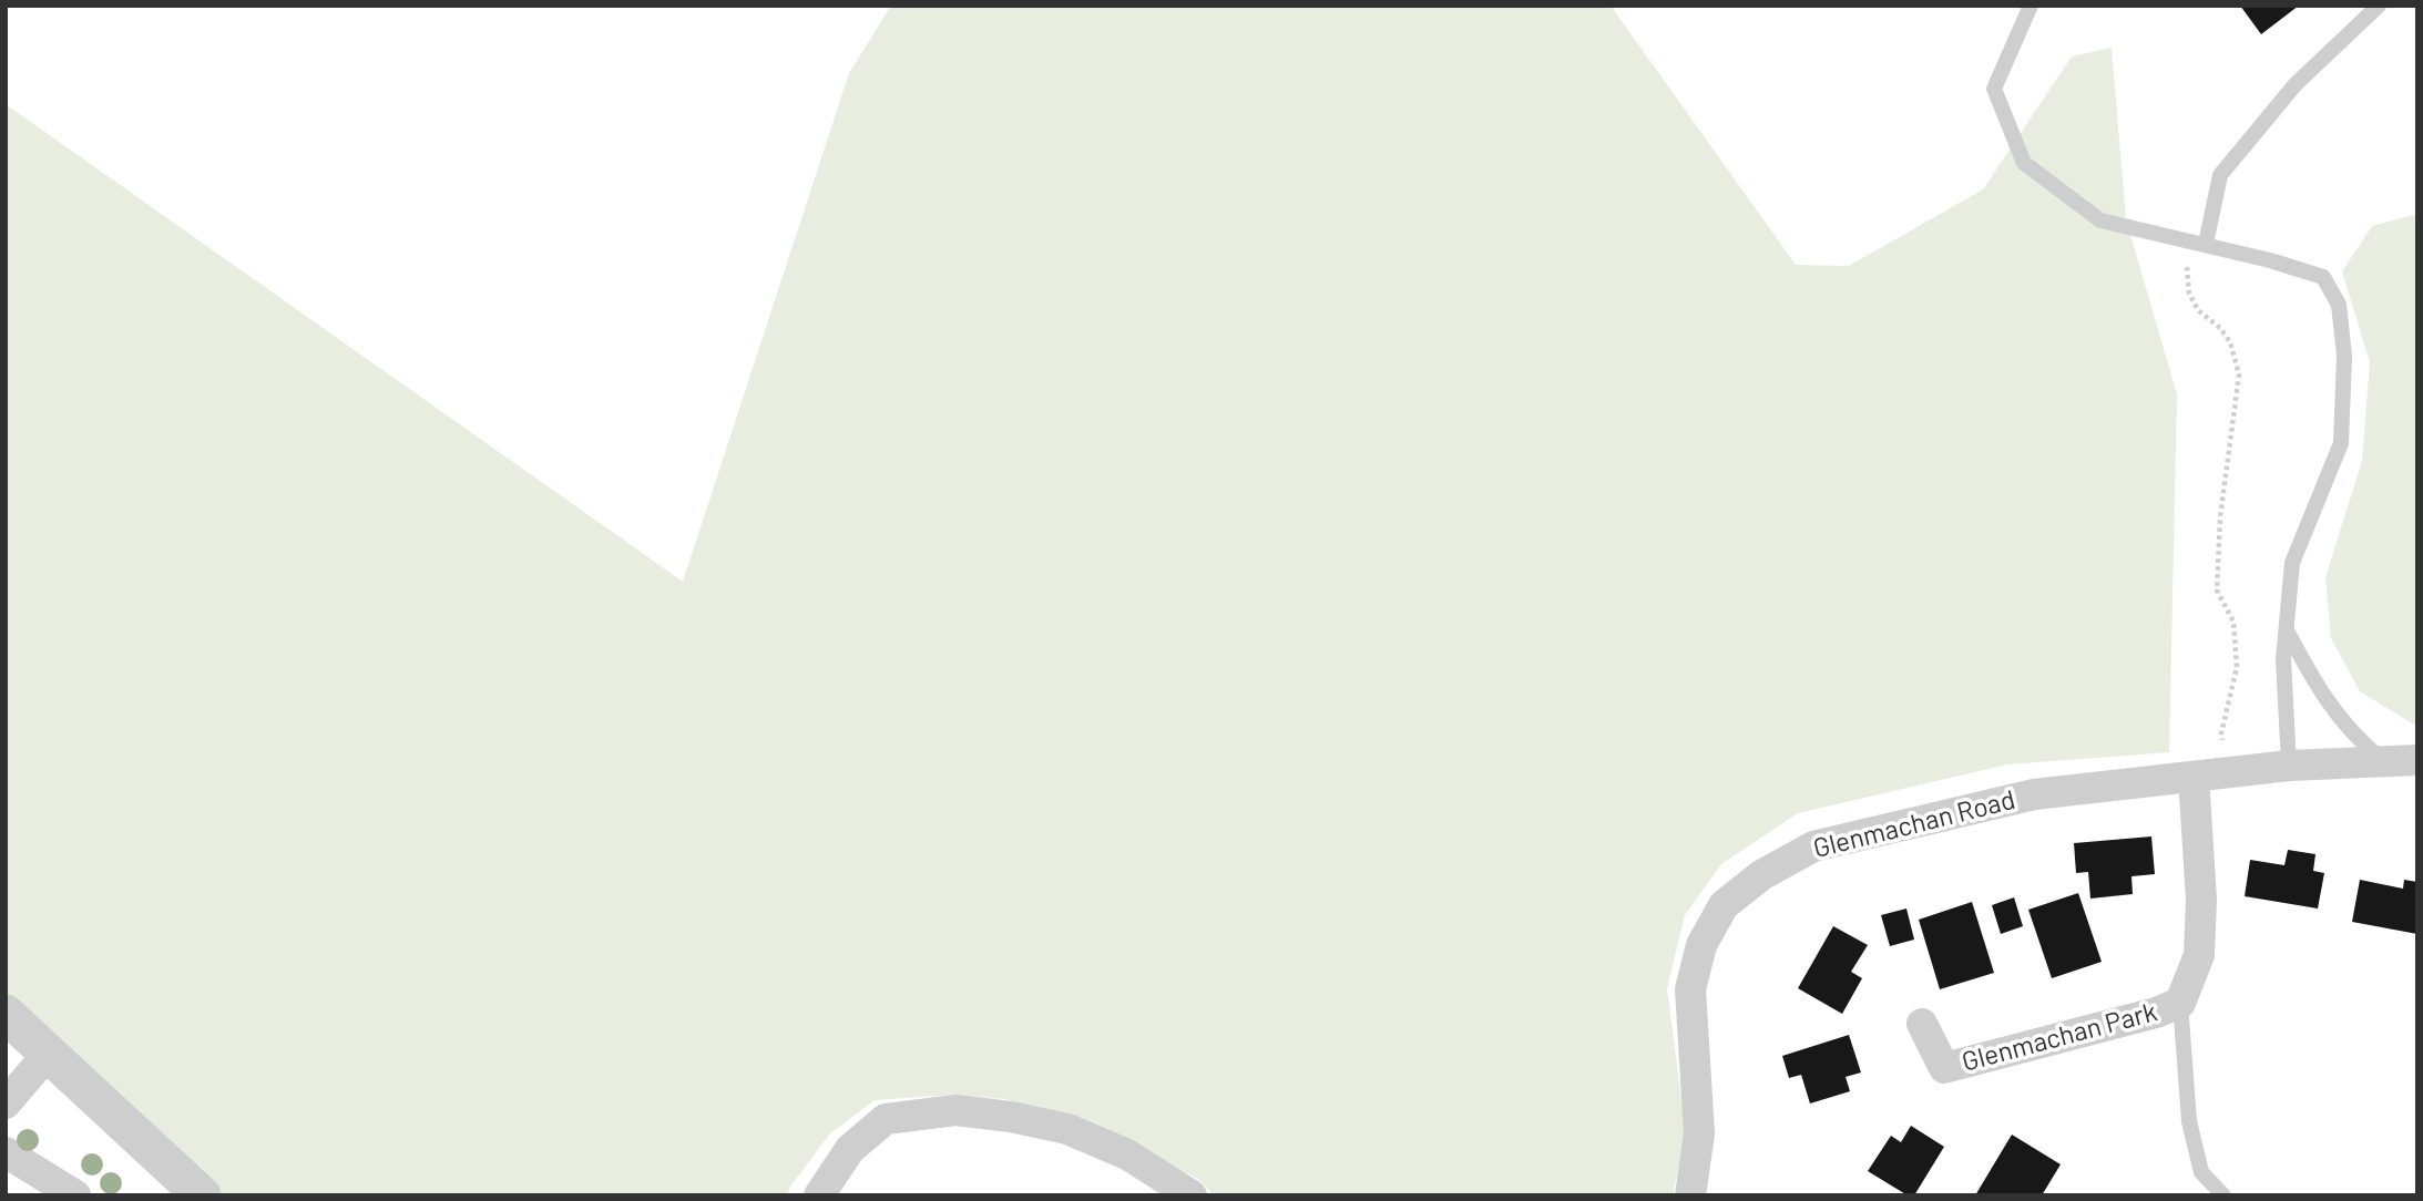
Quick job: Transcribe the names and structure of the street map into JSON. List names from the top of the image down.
{
  "streets": {
    "street": ["Glenmachan Road", "Glenmachan Park"]
  },
  "crossings": [
    ["Glenmachan Road", "Glenmachan Park"]
  ]
}
